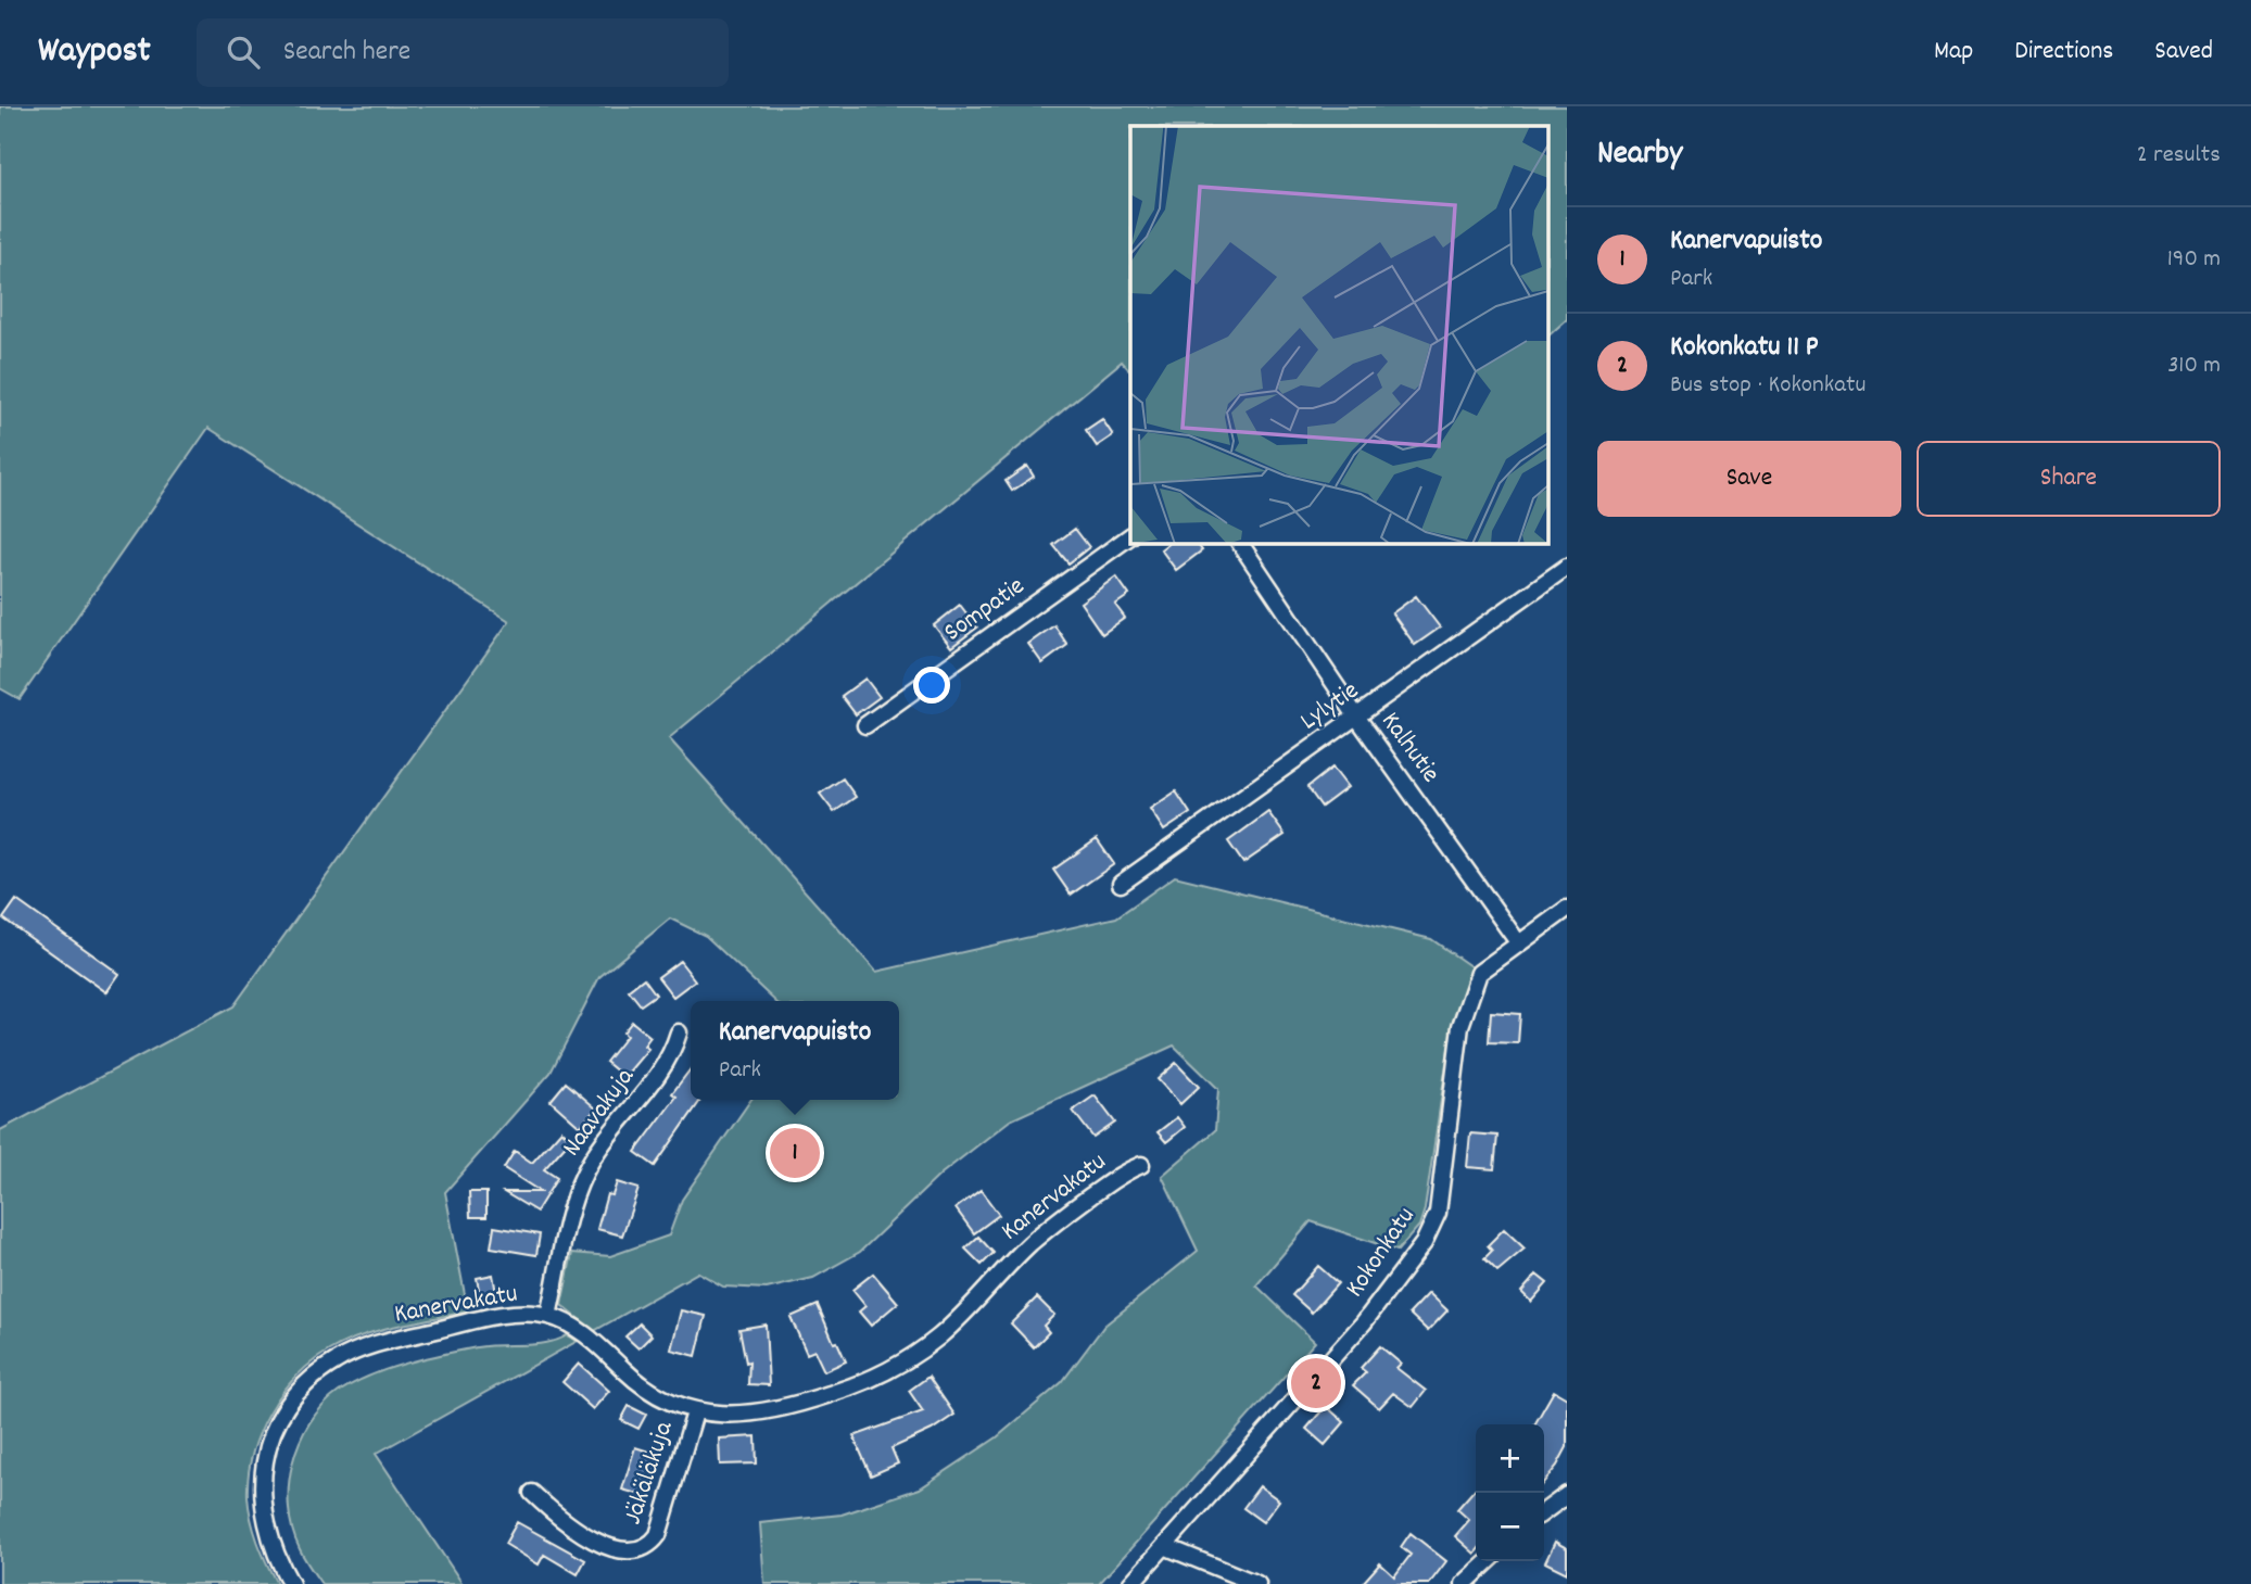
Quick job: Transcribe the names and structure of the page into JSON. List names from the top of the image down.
{
  "streets": {
    "street": [
      "Sompatie",
      "Lylytie",
      "Kalhutie",
      "Naavakuja",
      "Kanervakatu",
      "Kokonkatu",
      "Jäkäläkuja"
    ]
  },
  "crossings": [
    ["Lylytie", "Kalhutie"],
    ["Kalhutie", "Kokonkatu"],
    ["Naavakuja", "Kanervakatu"],
    ["Kanervakatu", "Jäkäläkuja"]
  ],
  "page": {
    "header": "Waypost",
    "search": "Search here",
    "nav": ["Map", "Directions", "Saved"],
    "heading": ["Nearby", "2 results"],
    "list": [
      {
        "mark": "1",
        "name": "Kanervapuisto",
        "note": "Park",
        "value": "190 m"
      },
      {
        "mark": "2",
        "name": "Kokonkatu 11 P",
        "note": "Bus stop · Kokonkatu",
        "value": "310 m"
      }
    ],
    "buttons": ["Save", "Share"],
    "popup": ["Kanervapuisto", "Park"],
    "pins": ["1", "2"],
    "map_buttons": ["+", "−"]
  }
}
